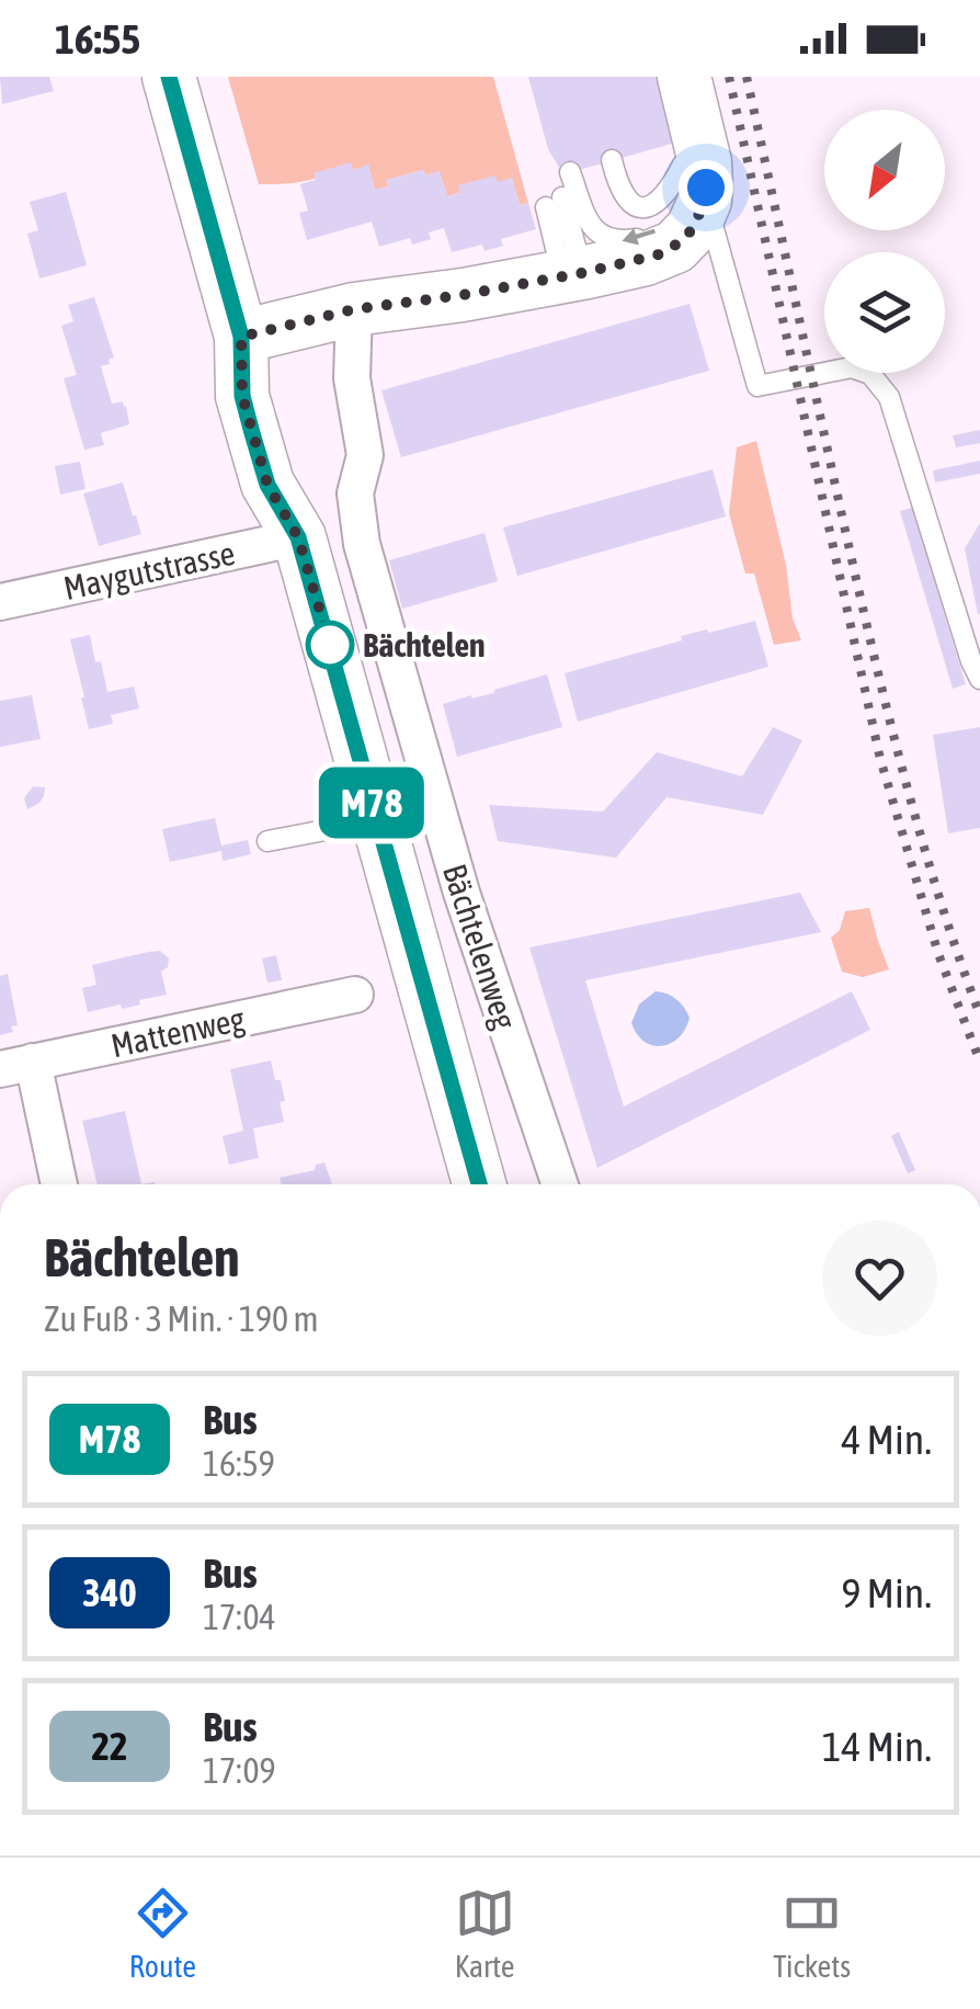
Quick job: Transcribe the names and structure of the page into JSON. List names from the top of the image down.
{
  "streets": {
    "street": ["Maygutstrasse", "Bächtelenweg", "Mattenweg"]
  },
  "places": ["Bächtelen"],
  "lines": ["bus line M78"],
  "north": "bottom left",
  "page": {
    "status": "16:55",
    "on_map": "M78",
    "heading": ["Bächtelen", "Zu Fuß · 3 Min. · 190 m"],
    "list": [
      {
        "mark": "M78",
        "name": "Bus",
        "note": "16:59",
        "value": "4 Min."
      },
      {
        "mark": "340",
        "name": "Bus",
        "note": "17:04",
        "value": "9 Min."
      },
      {
        "mark": "22",
        "name": "Bus",
        "note": "17:09",
        "value": "14 Min."
      }
    ],
    "tabs": ["Route", "Karte", "Tickets"]
  }
}
